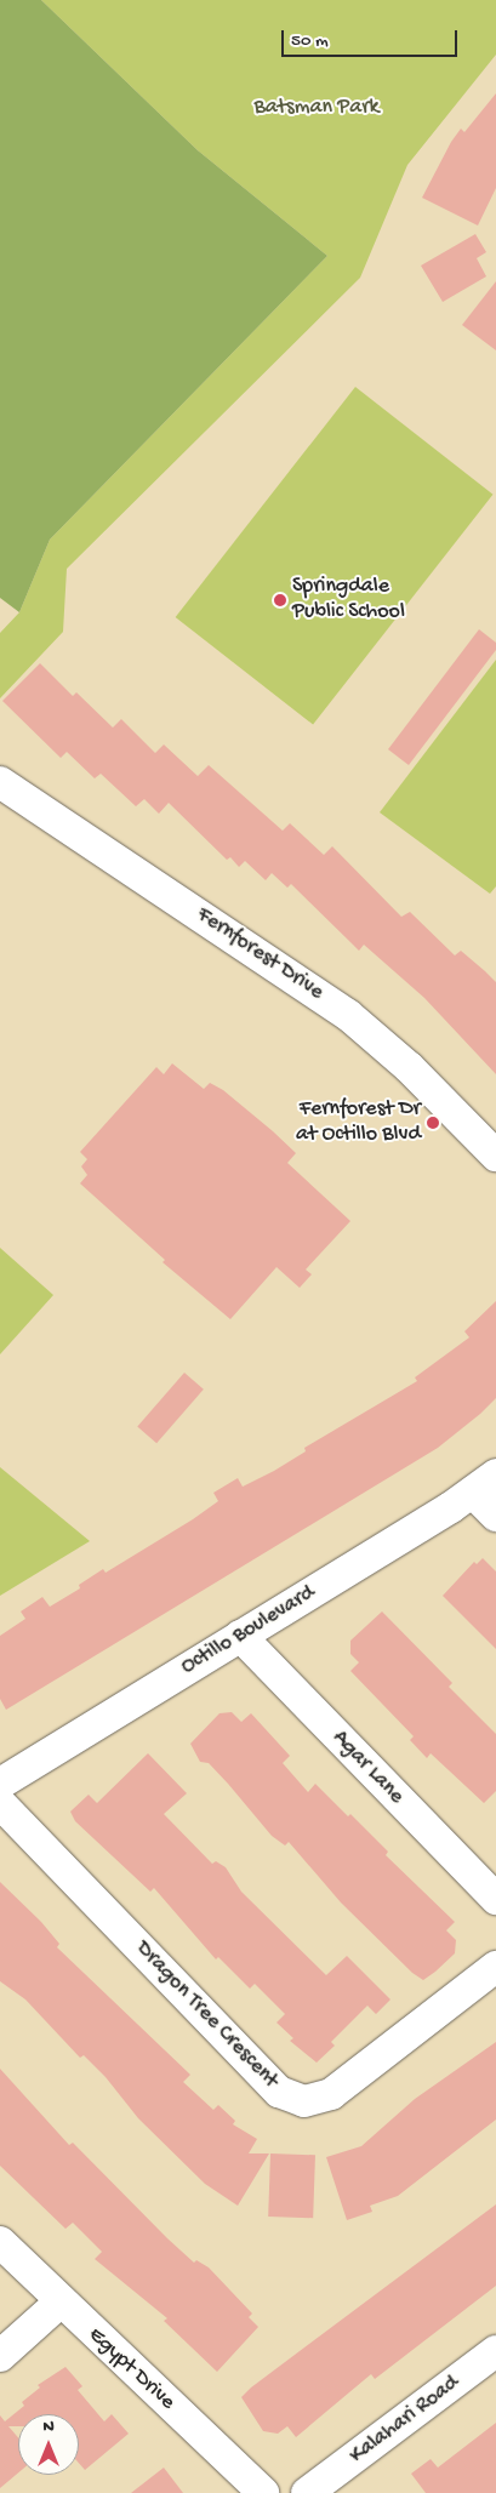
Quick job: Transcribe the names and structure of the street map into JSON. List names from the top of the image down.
{
  "streets": {
    "street": [
      "Fernforest Drive",
      "Octillo Boulevard",
      "Agar Lane",
      "Dragon Tree Crescent",
      "Egypt Drive",
      "Kalahari Road"
    ]
  },
  "crossings": [
    ["Octillo Boulevard", "Agar Lane"]
  ],
  "parks": ["Batsman Park"],
  "places": ["Springdale Public School", "Fernforest Dr at Octillo Blvd"],
  "scale_bar": "50 m",
  "north": "top"
}
